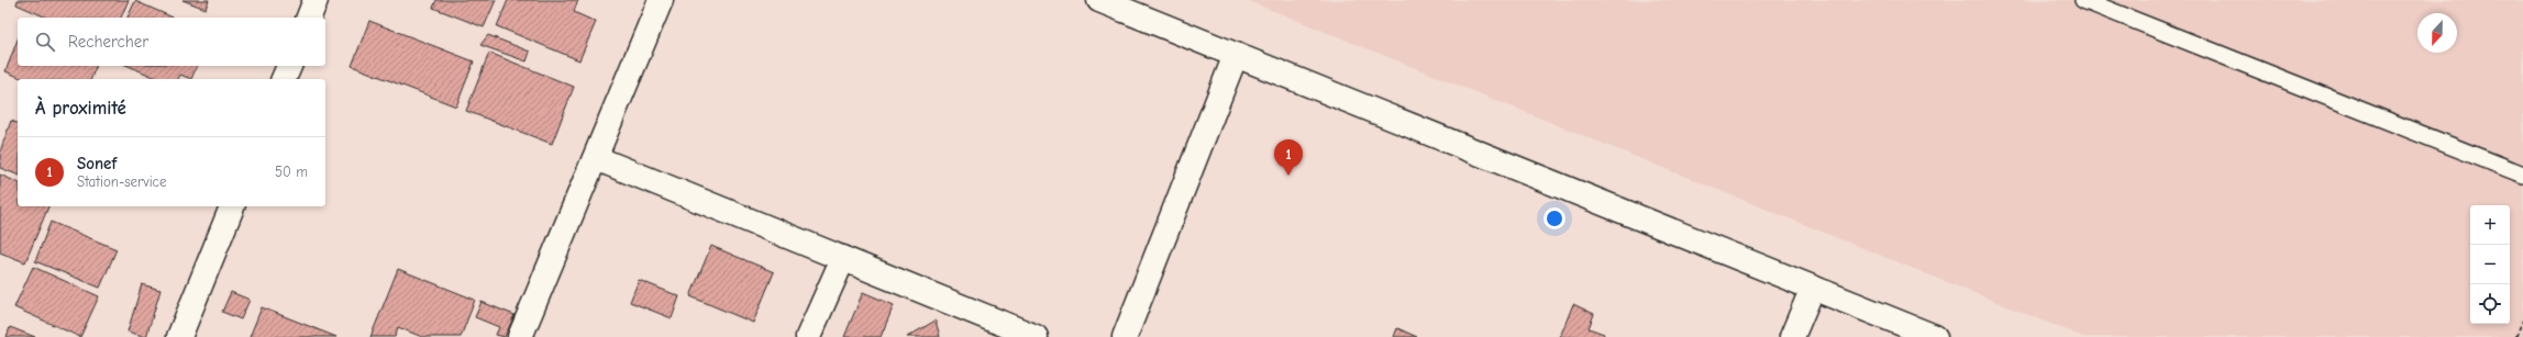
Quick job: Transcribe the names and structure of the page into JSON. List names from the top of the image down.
{
  "north": "bottom",
  "page": {
    "search": "Rechercher",
    "heading": "À proximité",
    "list": [
      {
        "mark": "1",
        "name": "Sonef",
        "note": "Station-service",
        "value": "50 m"
      }
    ],
    "pins": "1",
    "map_buttons": ["+", "−"]
  }
}
